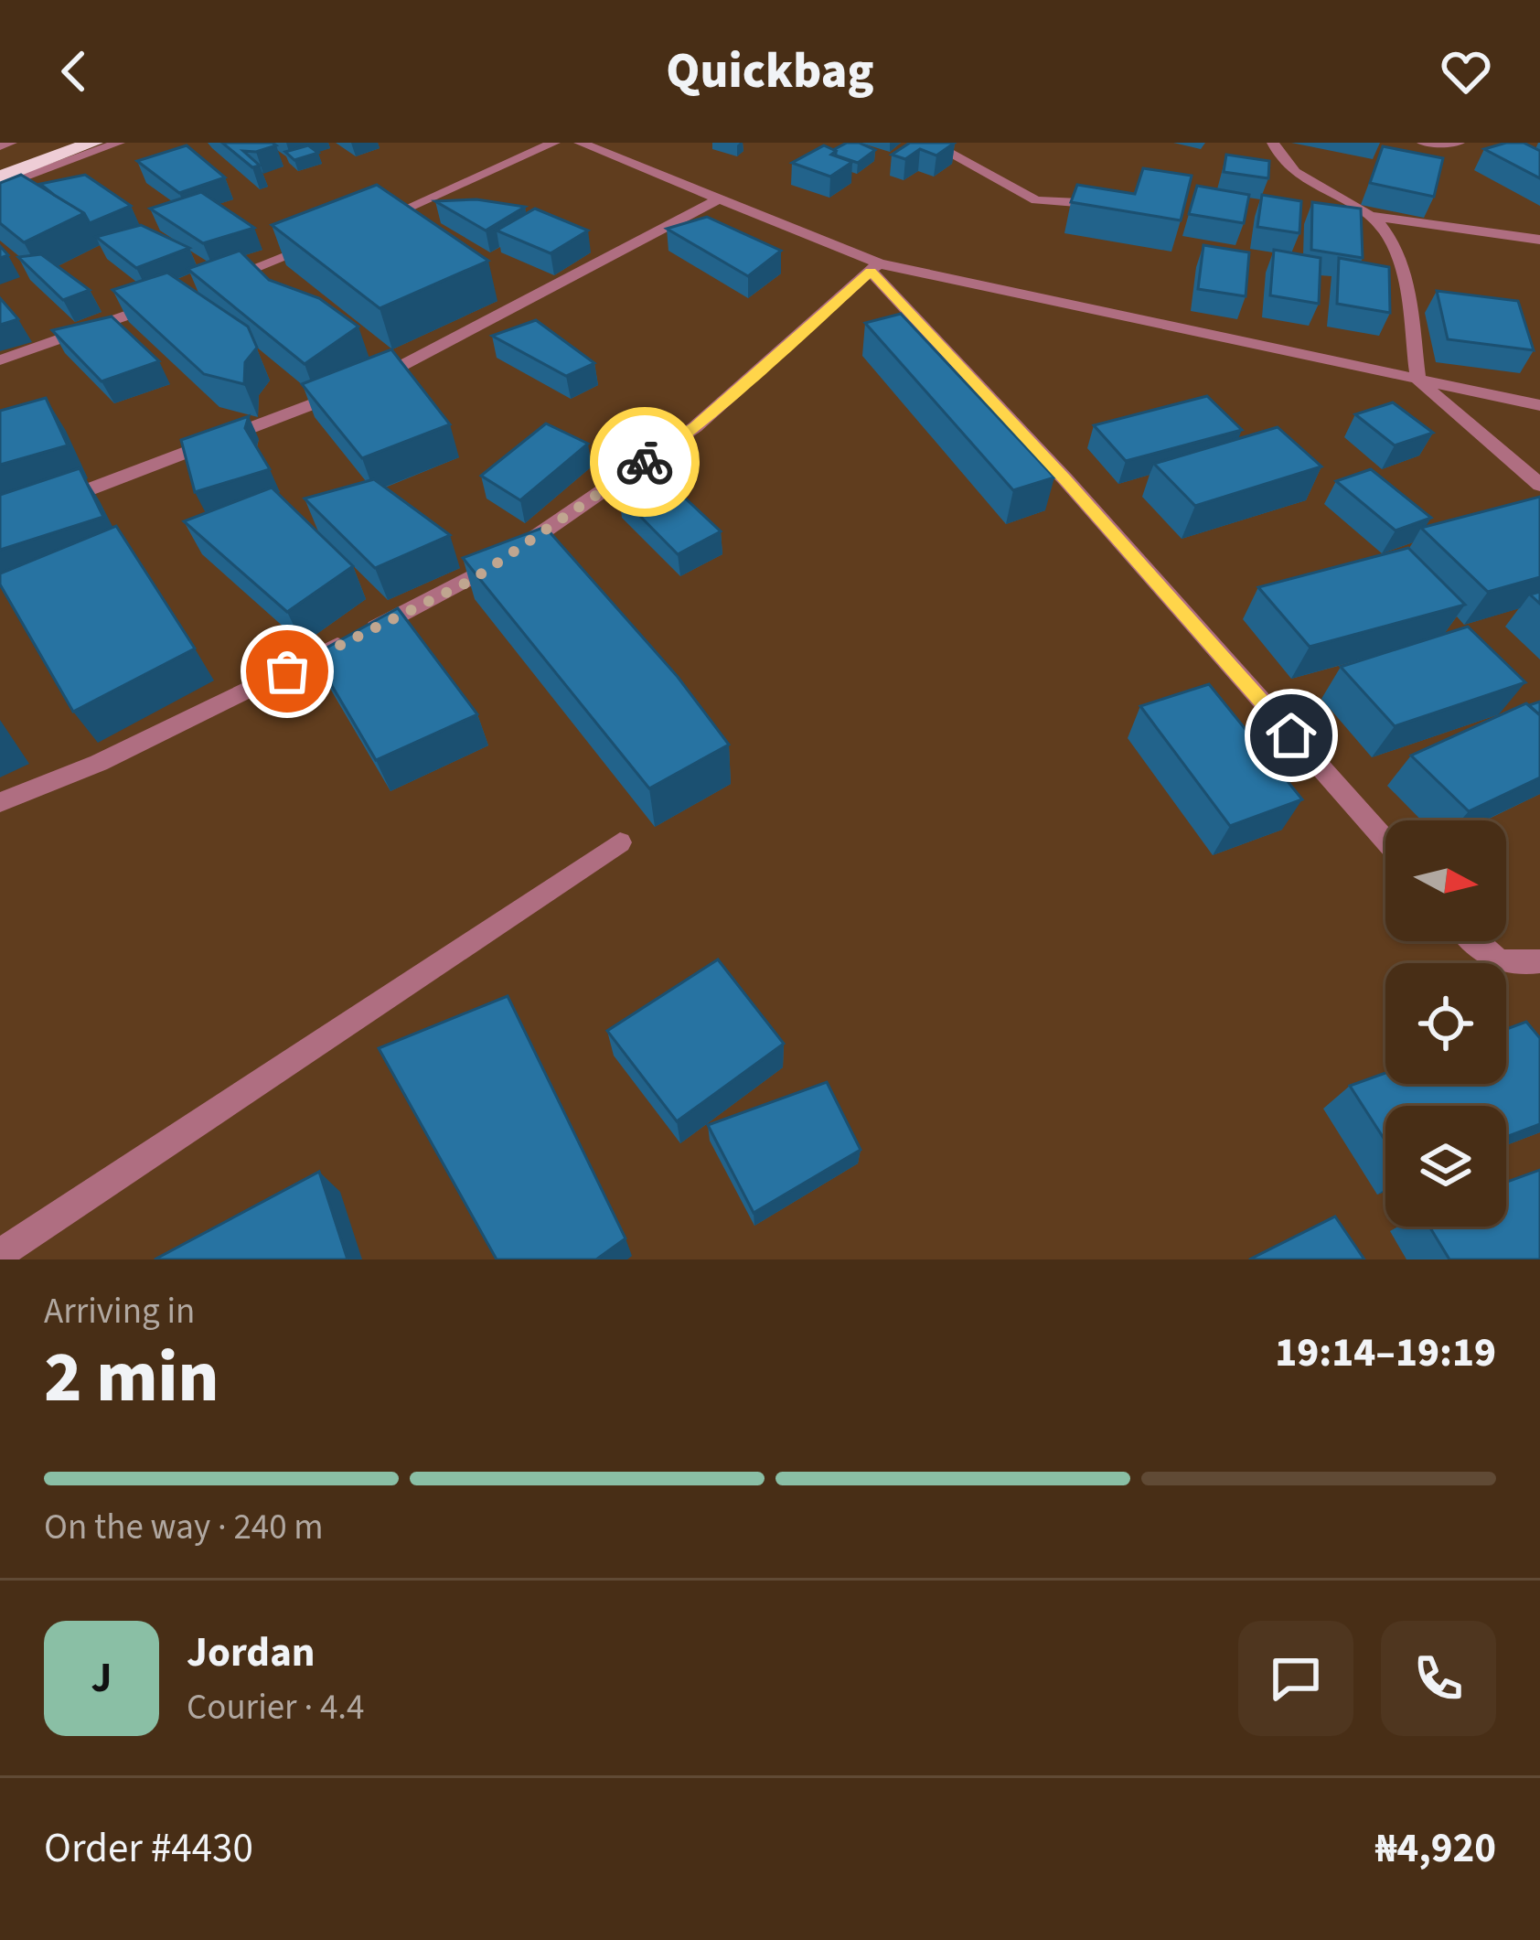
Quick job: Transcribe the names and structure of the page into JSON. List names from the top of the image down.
{
  "north": "right",
  "page": {
    "header": "Quickbag",
    "heading": ["2 min", "Arriving in", "19:14–19:19"],
    "panel": [
      "Jordan",
      "Courier · 4.4",
      "Order #4430",
      "₦4,920"
    ],
    "bar": "On the way · 240 m",
    "round": "J"
  }
}
